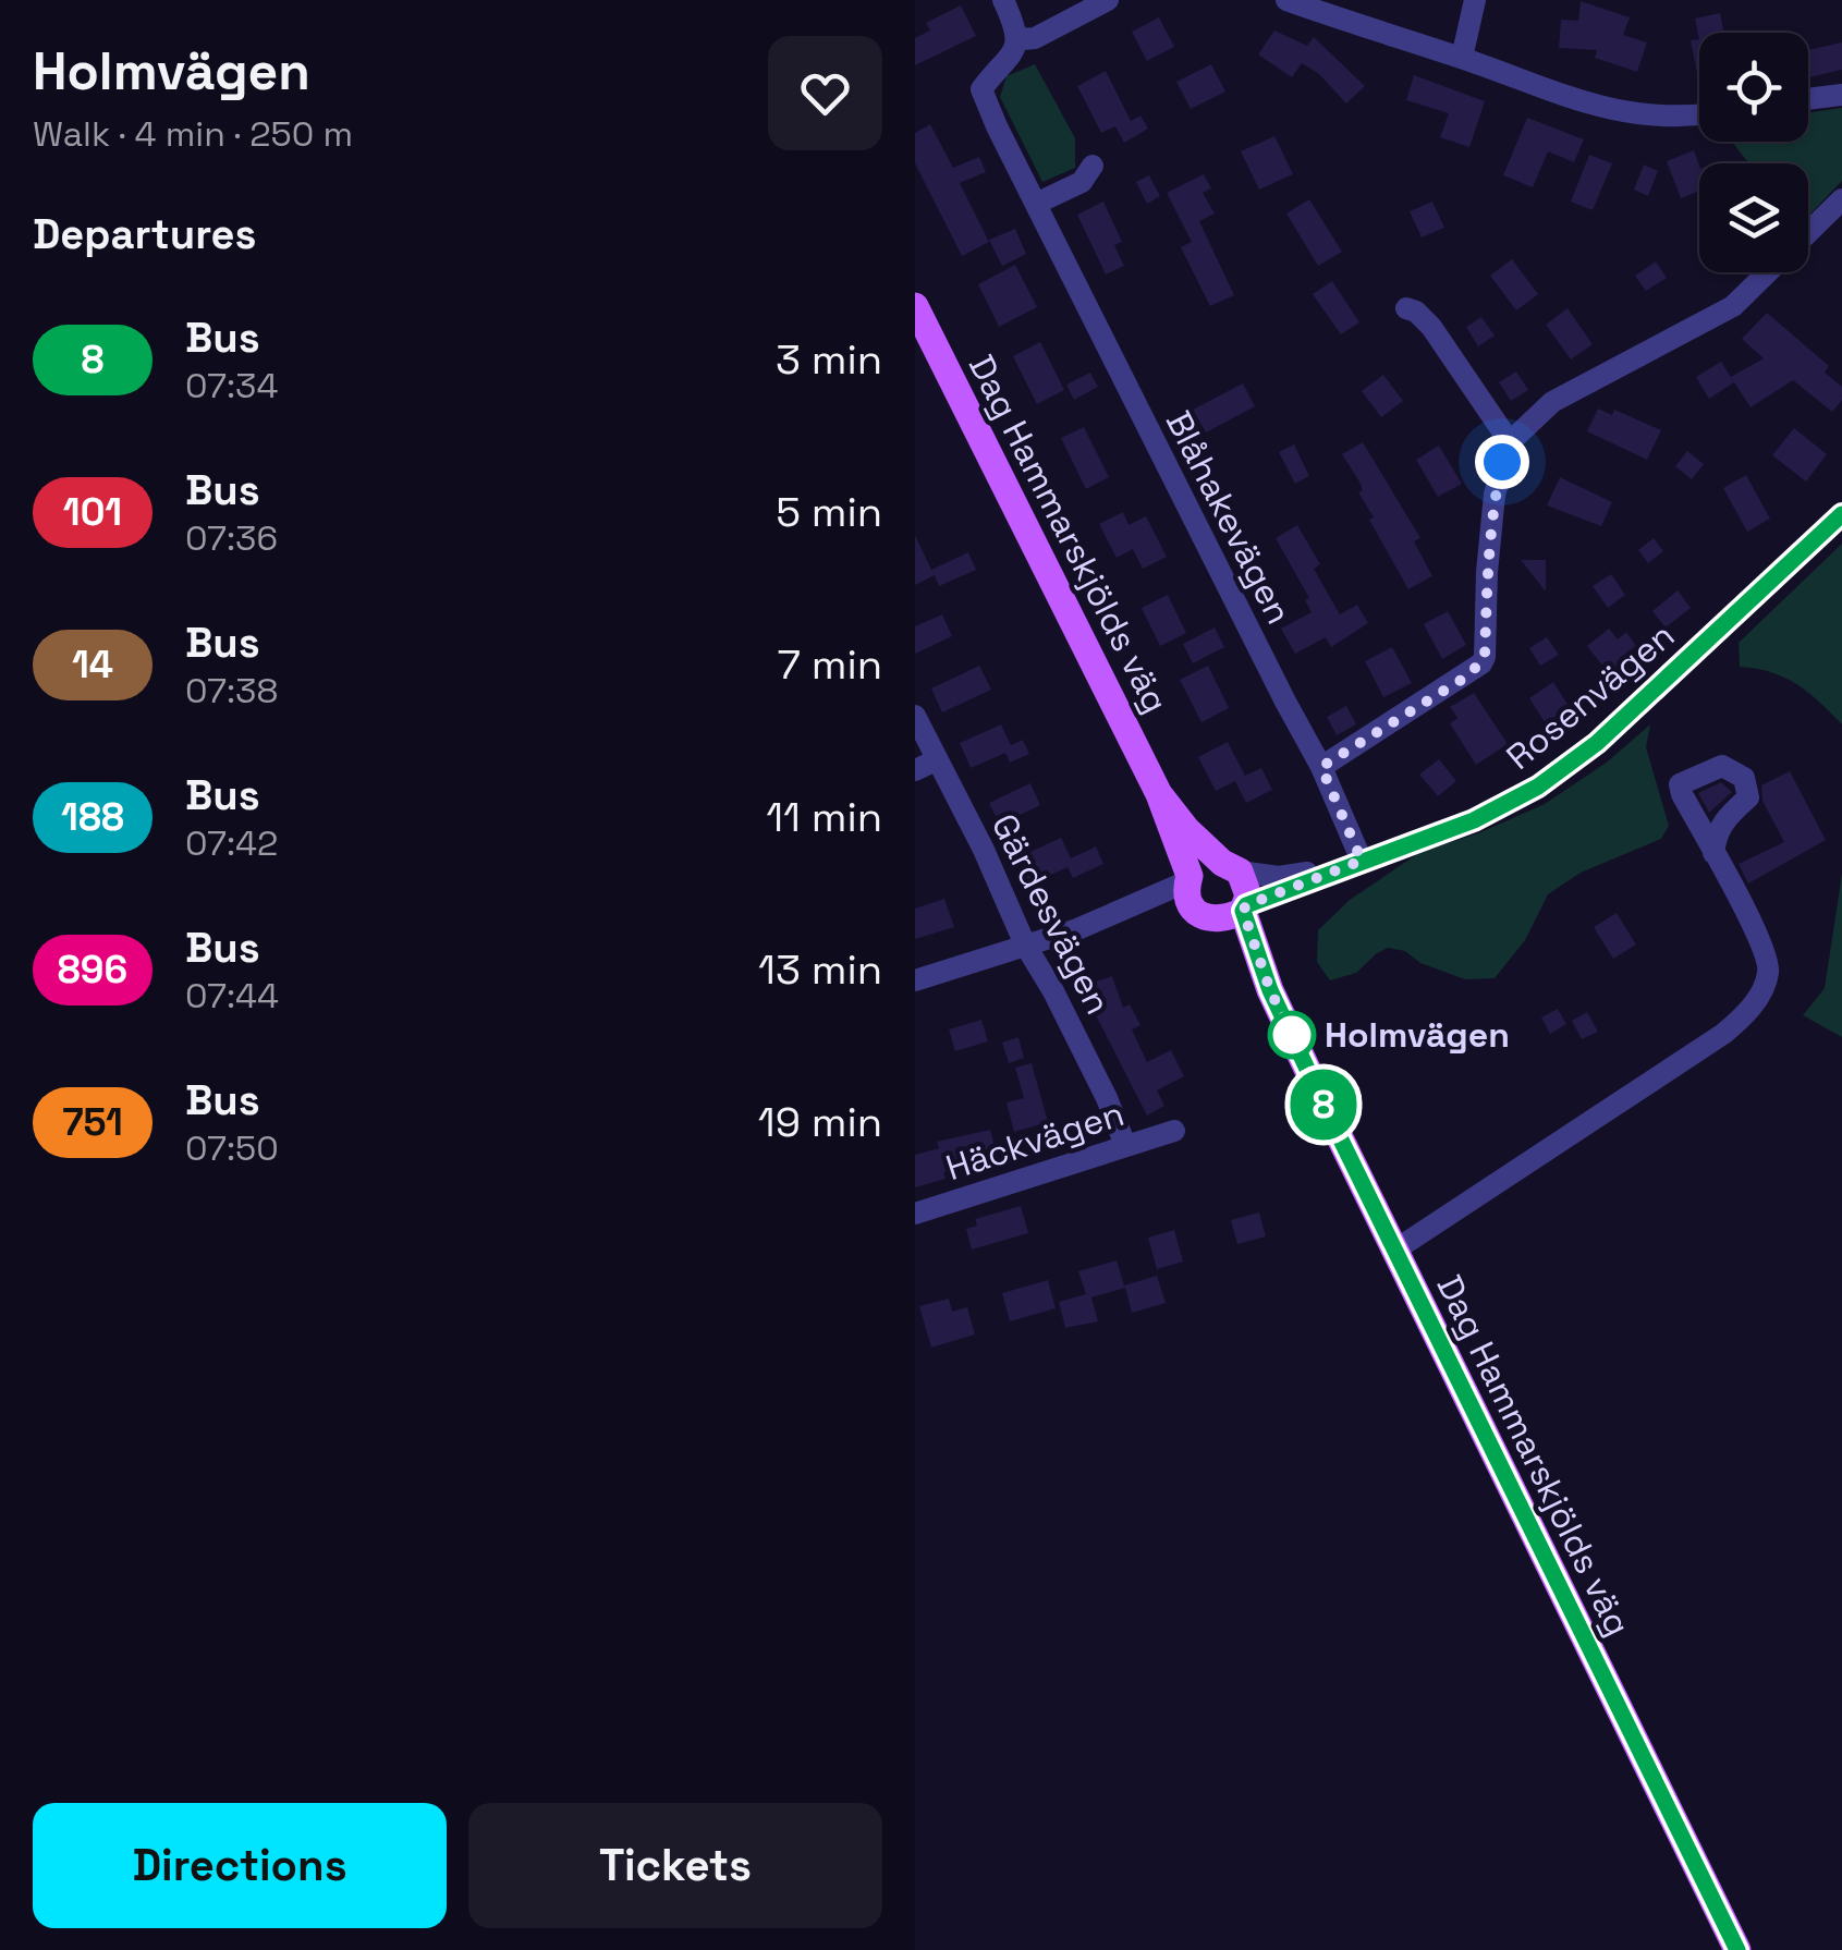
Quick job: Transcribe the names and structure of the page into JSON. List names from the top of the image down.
{
  "streets": {
    "main road": ["Dag Hammarskjölds väg"],
    "street": [
      "Blåhakevägen",
      "Rosenvägen",
      "Gärdesvägen",
      "Häckvägen"
    ]
  },
  "crossings": [
    ["Blåhakevägen", "Rosenvägen"],
    ["Dag Hammarskjölds väg", "Rosenvägen"],
    ["Gärdesvägen", "Häckvägen"]
  ],
  "places": ["Holmvägen"],
  "lines": ["bus line 8"],
  "page": {
    "heading": [
      ["Holmvägen", "Walk · 4 min · 250 m"],
      "Departures"
    ],
    "on_map": "8",
    "list": [
      {
        "mark": "8",
        "name": "Bus",
        "note": "07:34",
        "value": "3 min"
      },
      {
        "mark": "101",
        "name": "Bus",
        "note": "07:36",
        "value": "5 min"
      },
      {
        "mark": "14",
        "name": "Bus",
        "note": "07:38",
        "value": "7 min"
      },
      {
        "mark": "188",
        "name": "Bus",
        "note": "07:42",
        "value": "11 min"
      },
      {
        "mark": "896",
        "name": "Bus",
        "note": "07:44",
        "value": "13 min"
      },
      {
        "mark": "751",
        "name": "Bus",
        "note": "07:50",
        "value": "19 min"
      }
    ],
    "buttons": ["Directions", "Tickets"]
  }
}
